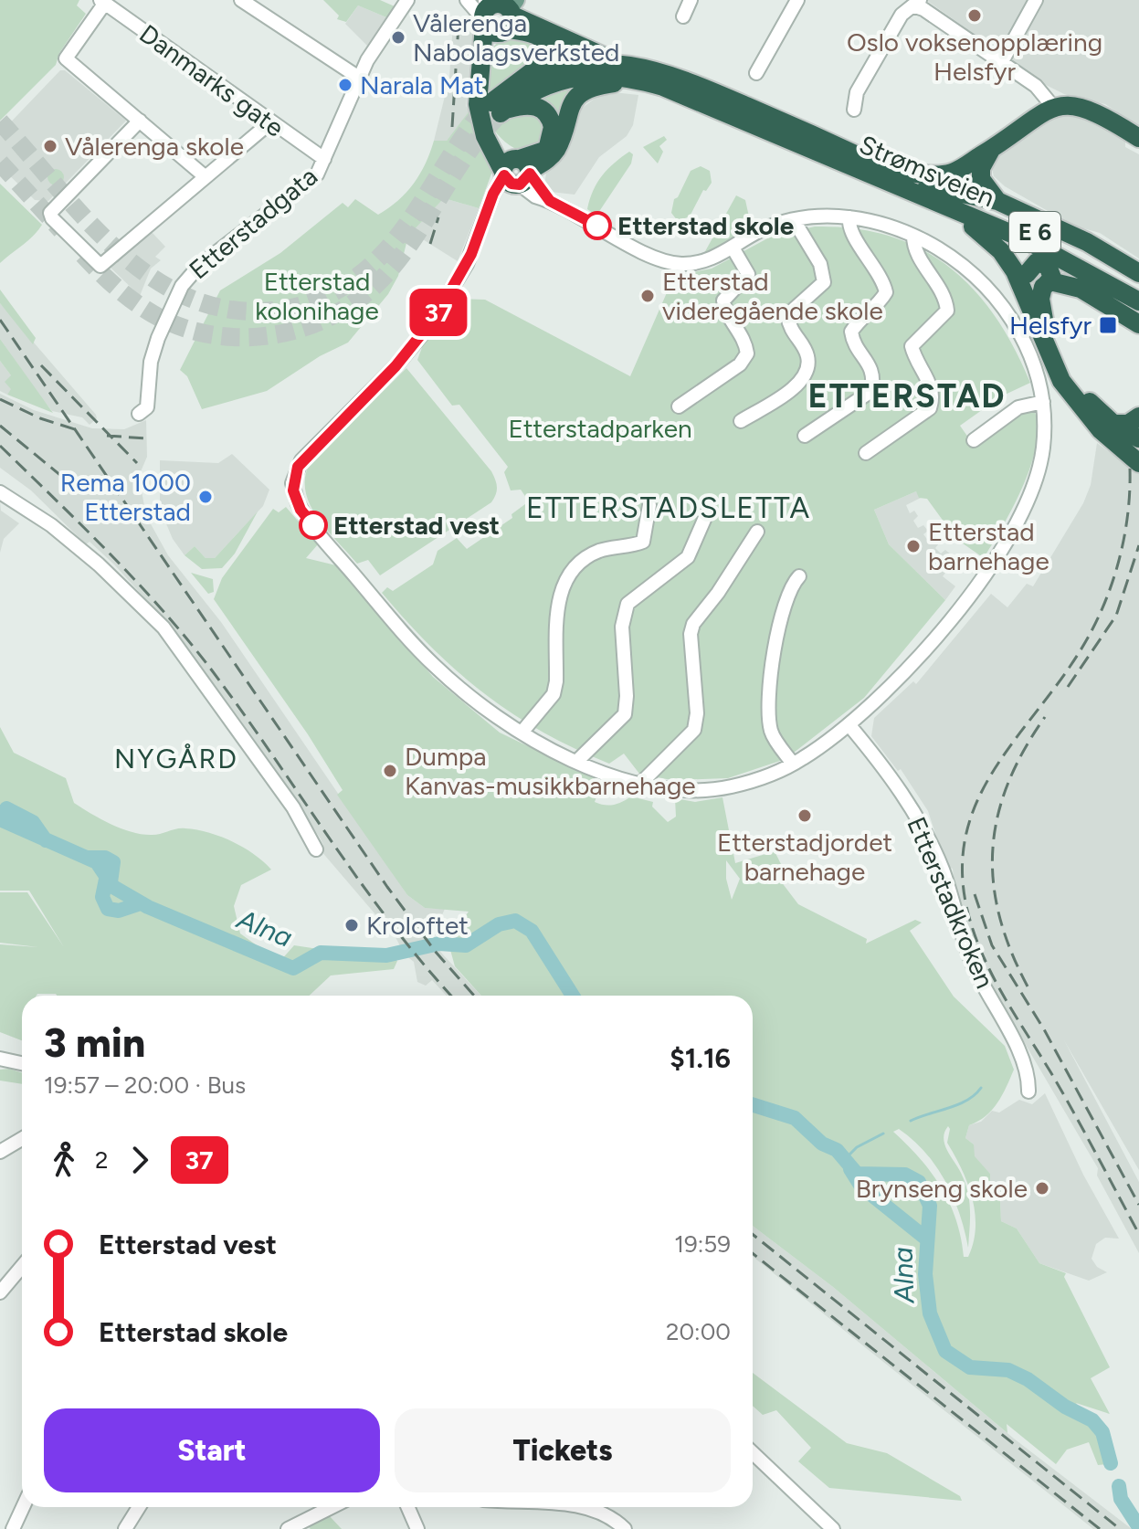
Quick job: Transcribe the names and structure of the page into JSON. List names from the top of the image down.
{
  "streets": {
    "highway": ["Strømsveien", "E 6"],
    "street": ["Danmarks gate", "Etterstadgata", "Etterstadkroken"]
  },
  "crossings": [
    ["Danmarks gate", "Etterstadgata"],
    ["Strømsveien", "E 6"]
  ],
  "districts": ["ETTERSTAD", "ETTERSTADSLETTA", "NYGÅRD"],
  "water": ["Alna"],
  "parks": ["Etterstad kolonihage", "Etterstadparken"],
  "places": {
    "other": [
      "Oslo voksenopplæring Helsfyr",
      "Vålerenga Nabolagsverksted",
      "Narala Mat",
      "Vålerenga skole",
      "Etterstad skole",
      "Etterstad videregående skole",
      "Rema 1000 Etterstad",
      "Etterstad vest",
      "Etterstad barnehage",
      "Dumpa Kanvas-musikkbarnehage",
      "Etterstadjordet barnehage",
      "Kroloftet",
      "Brynseng skole"
    ],
    "transit": ["Helsfyr"]
  },
  "lines": ["bus line 37"],
  "page": {
    "on_map": "37",
    "heading": ["3 min", "19:57 – 20:00 · Bus", "$1.16"],
    "legs": ["2", "37"],
    "list": [
      {
        "name": "Etterstad vest",
        "value": "19:59"
      },
      {
        "name": "Etterstad skole",
        "value": "20:00"
      }
    ],
    "buttons": ["Start", "Tickets"]
  }
}
